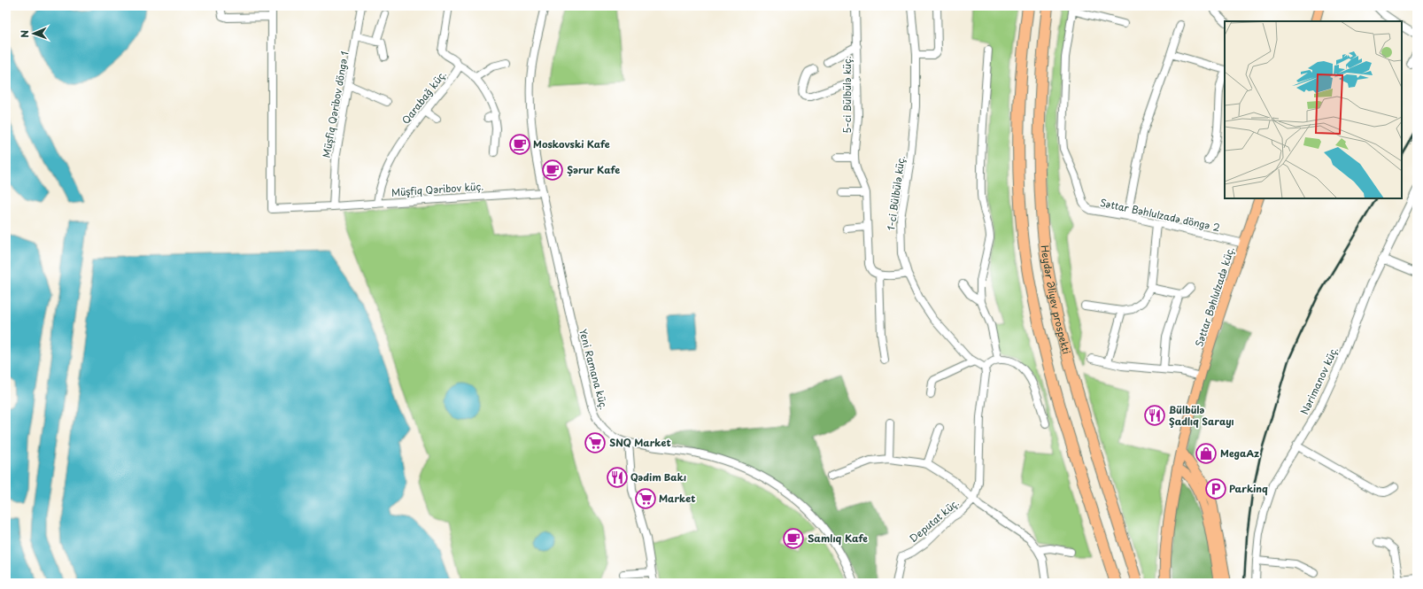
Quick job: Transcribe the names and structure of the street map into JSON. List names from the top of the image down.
{
  "streets": {
    "highway": ["Heydər Əliyev prospekti"],
    "main road": ["Səttar Bəhlulzadə küç."],
    "street": [
      "5-ci Bülbülə küç.",
      "Qarabağ küç.",
      "Müşfiq Qəribov döngə 1",
      "Müşfiq Qəribov küç.",
      "1-ci Bülbülə küç.",
      "Səttar Bəhlulzadə döngə 2",
      "Yeni Ramana küç.",
      "Nərimanov küç.",
      "Deputat küç."
    ]
  },
  "crossings": [
    ["Qarabağ küç.", "Müşfiq Qəribov küç."],
    ["Müşfiq Qəribov döngə 1", "Müşfiq Qəribov küç."],
    ["Müşfiq Qəribov küç.", "Yeni Ramana küç."],
    ["Səttar Bəhlulzadə döngə 2", "Səttar Bəhlulzadə küç."]
  ],
  "places": {
    "cafe": ["Moskovski Kafe", "Şərur Kafe", "Samlıq Kafe"],
    "restaurant": ["Bülbülə Şadlıq Sarayı", "Qədim Bakı"],
    "supermarket": ["SNQ Market", "Market"],
    "shop": ["MegaAz"],
    "parking": ["Parkinq"]
  },
  "north": "left"
}
